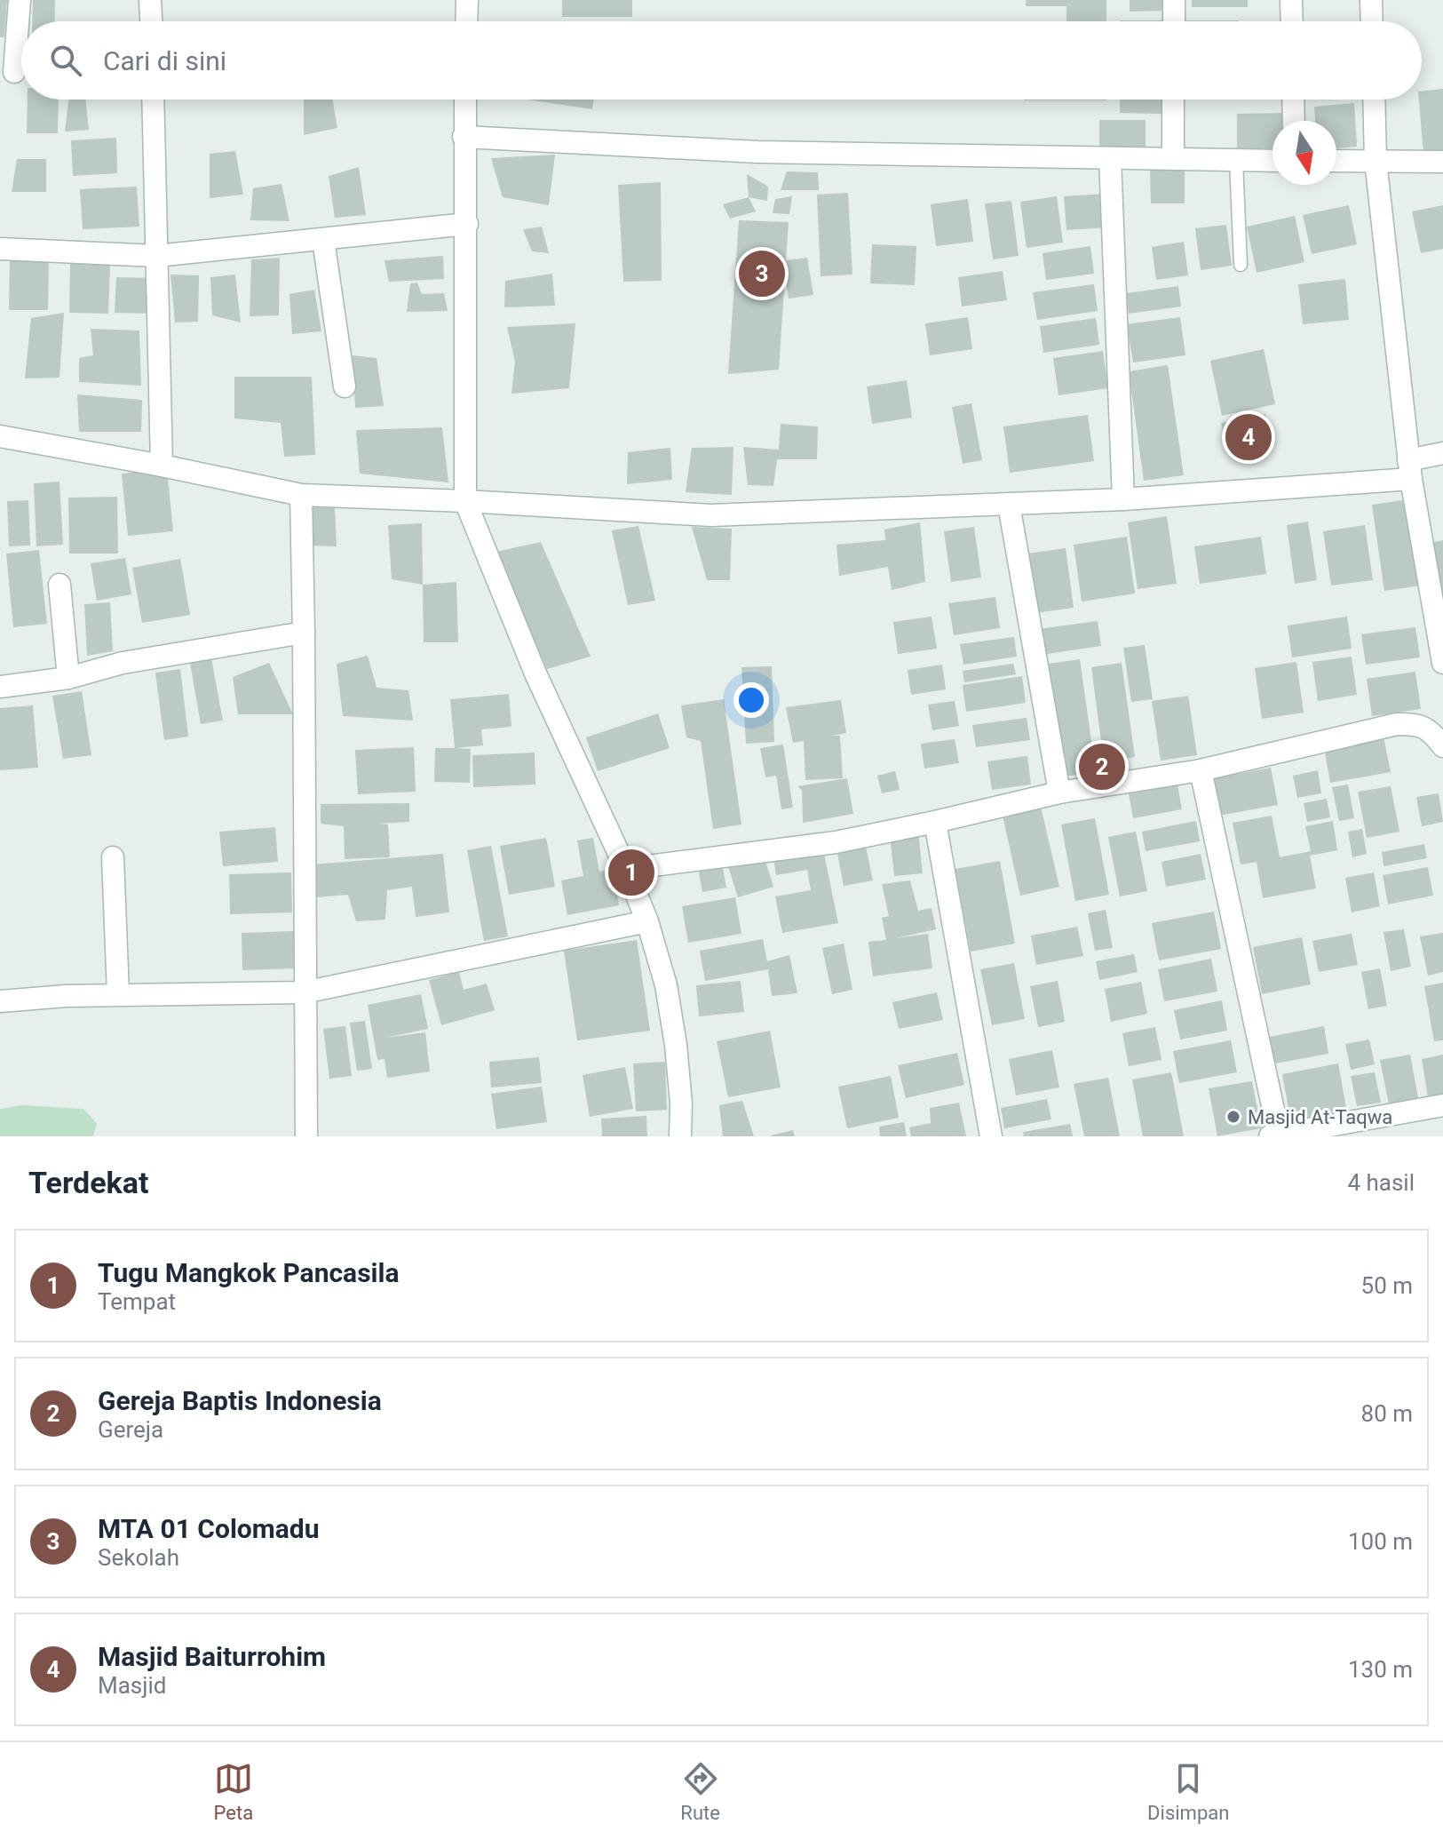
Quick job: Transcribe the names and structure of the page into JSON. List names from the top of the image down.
{
  "places": ["Masjid At-Taqwa"],
  "north": "bottom",
  "page": {
    "search": "Cari di sini",
    "pins": [
      "3",
      "4",
      "2",
      "1"
    ],
    "heading": ["Terdekat", "4 hasil"],
    "list": [
      {
        "mark": "1",
        "name": "Tugu Mangkok Pancasila",
        "note": "Tempat",
        "value": "50 m"
      },
      {
        "mark": "2",
        "name": "Gereja Baptis Indonesia",
        "note": "Gereja",
        "value": "80 m"
      },
      {
        "mark": "3",
        "name": "MTA 01 Colomadu",
        "note": "Sekolah",
        "value": "100 m"
      },
      {
        "mark": "4",
        "name": "Masjid Baiturrohim",
        "note": "Masjid",
        "value": "130 m"
      }
    ],
    "nav": ["Peta", "Rute", "Disimpan"]
  }
}
